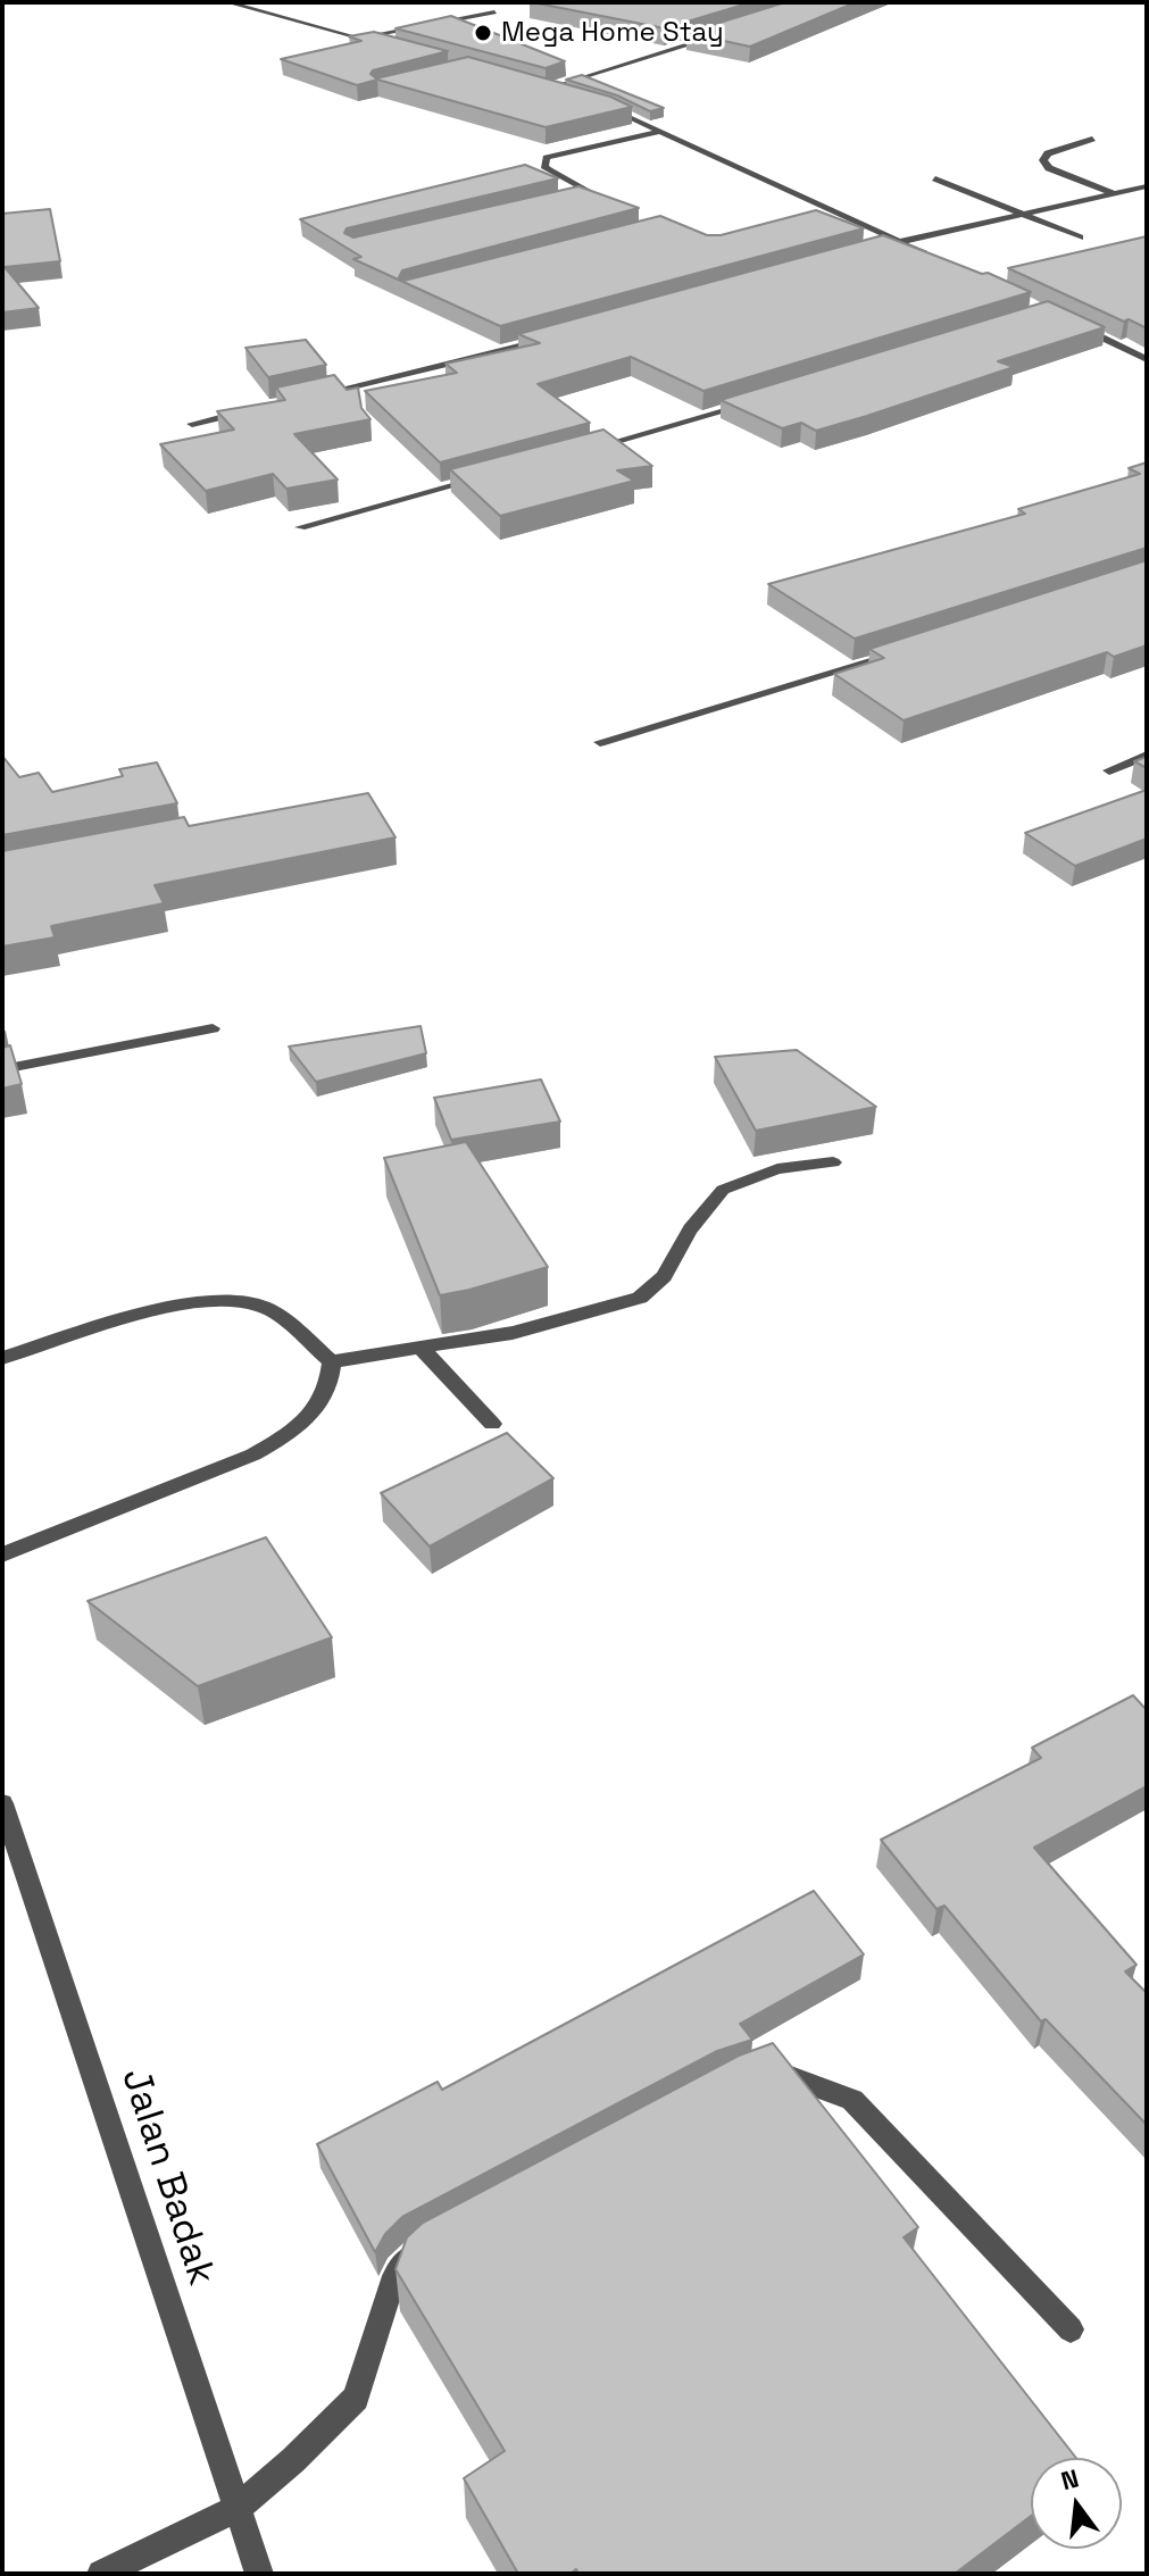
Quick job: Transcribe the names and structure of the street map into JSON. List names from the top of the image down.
{
  "streets": {
    "street": ["Jalan Badak"]
  },
  "places": ["Mega Home Stay"],
  "north": "top"
}
